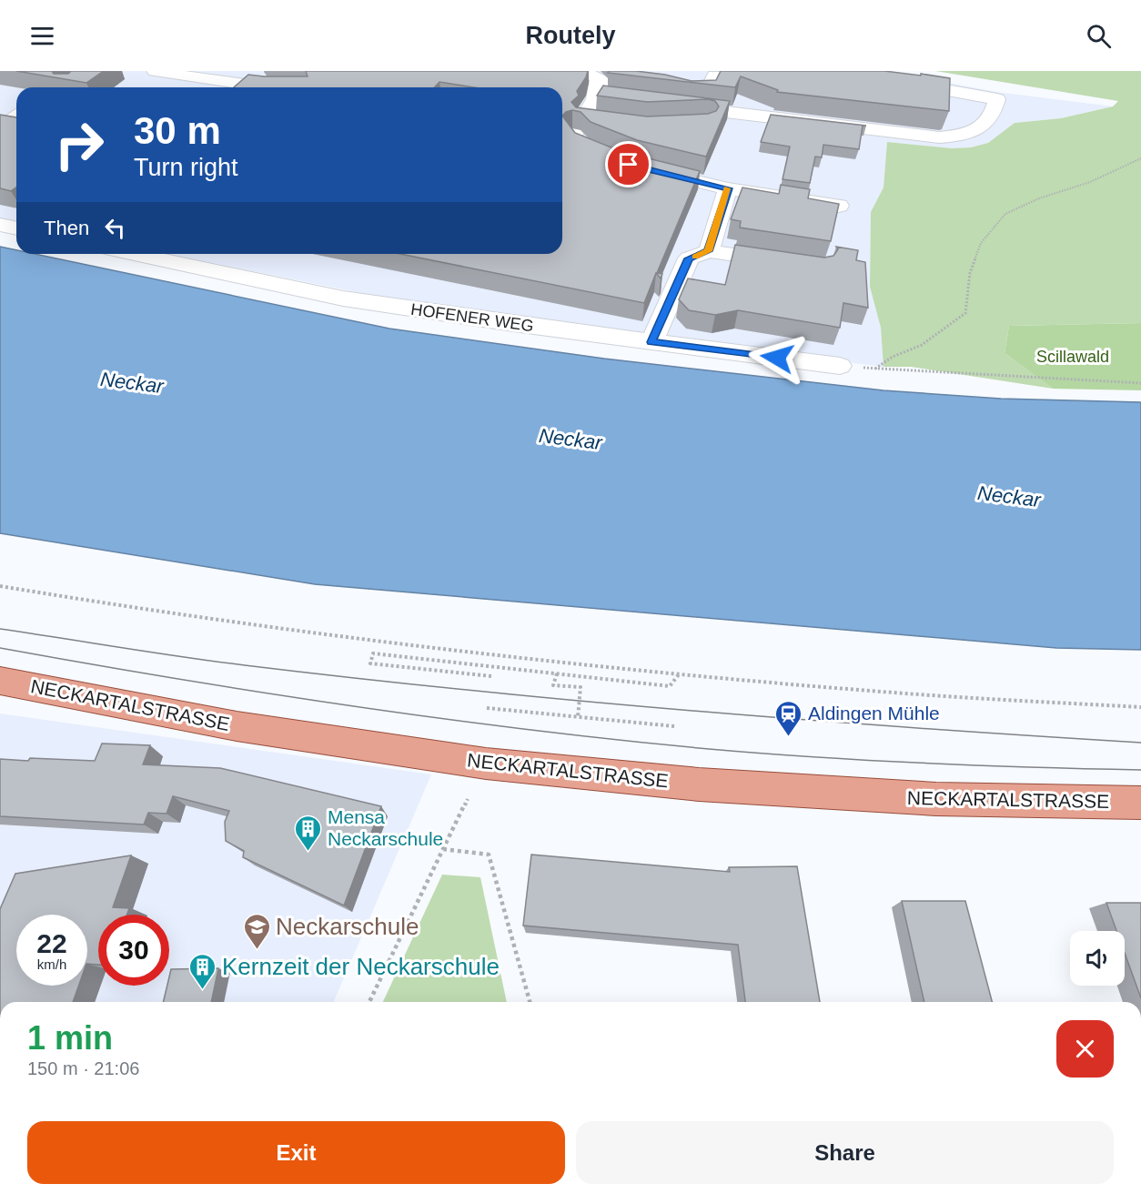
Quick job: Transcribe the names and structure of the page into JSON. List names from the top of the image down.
{
  "streets": {
    "main road": ["NECKARTALSTRASSE"],
    "street": ["HOFENER WEG"]
  },
  "water": ["Neckar"],
  "parks": ["Scillawald"],
  "places": {
    "station": ["Aldingen Mühle"],
    "building": ["Mensa Neckarschule", "Kernzeit der Neckarschule"],
    "school or university": ["Neckarschule"]
  },
  "page": {
    "header": "Routely",
    "turn": ["30 m", "Turn right"],
    "then": "Then",
    "speed": "22 km/h",
    "limit": "30",
    "heading": ["1 min", "150 m · 21:06"],
    "buttons": ["Exit", "Share"]
  }
}
